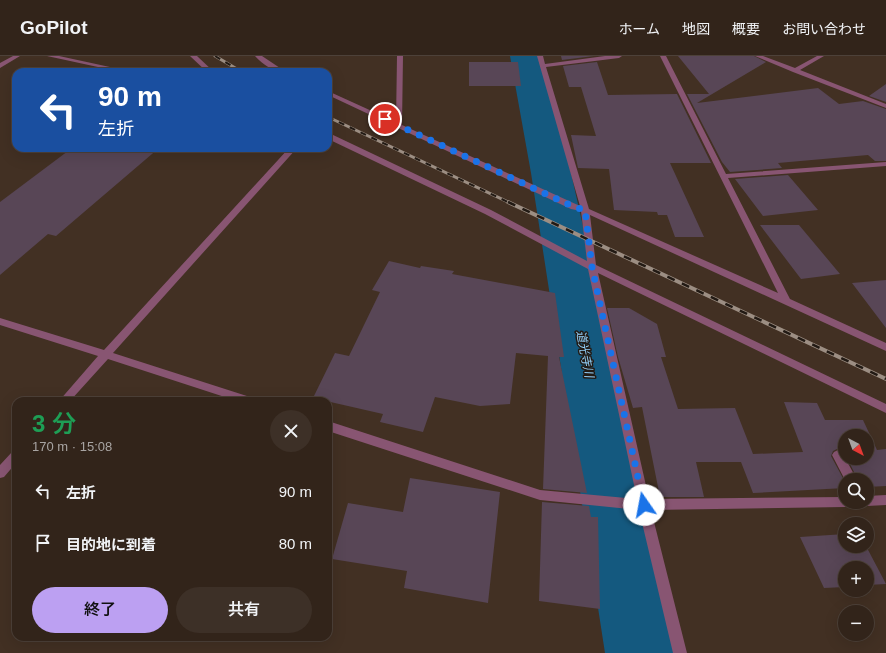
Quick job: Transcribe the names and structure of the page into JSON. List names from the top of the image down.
{
  "water": ["道光寺川"],
  "north": "bottom right",
  "page": {
    "header": "GoPilot",
    "nav": [
      "ホーム",
      "地図",
      "概要",
      "お問い合わせ"
    ],
    "turn": ["90 m", "左折"],
    "heading": ["3 分", "170 m · 15:08"],
    "map_buttons": ["+", "−"],
    "list": [
      {
        "name": "左折",
        "value": "90 m"
      },
      {
        "name": "目的地に到着",
        "value": "80 m"
      }
    ],
    "buttons": ["終了", "共有"]
  }
}
